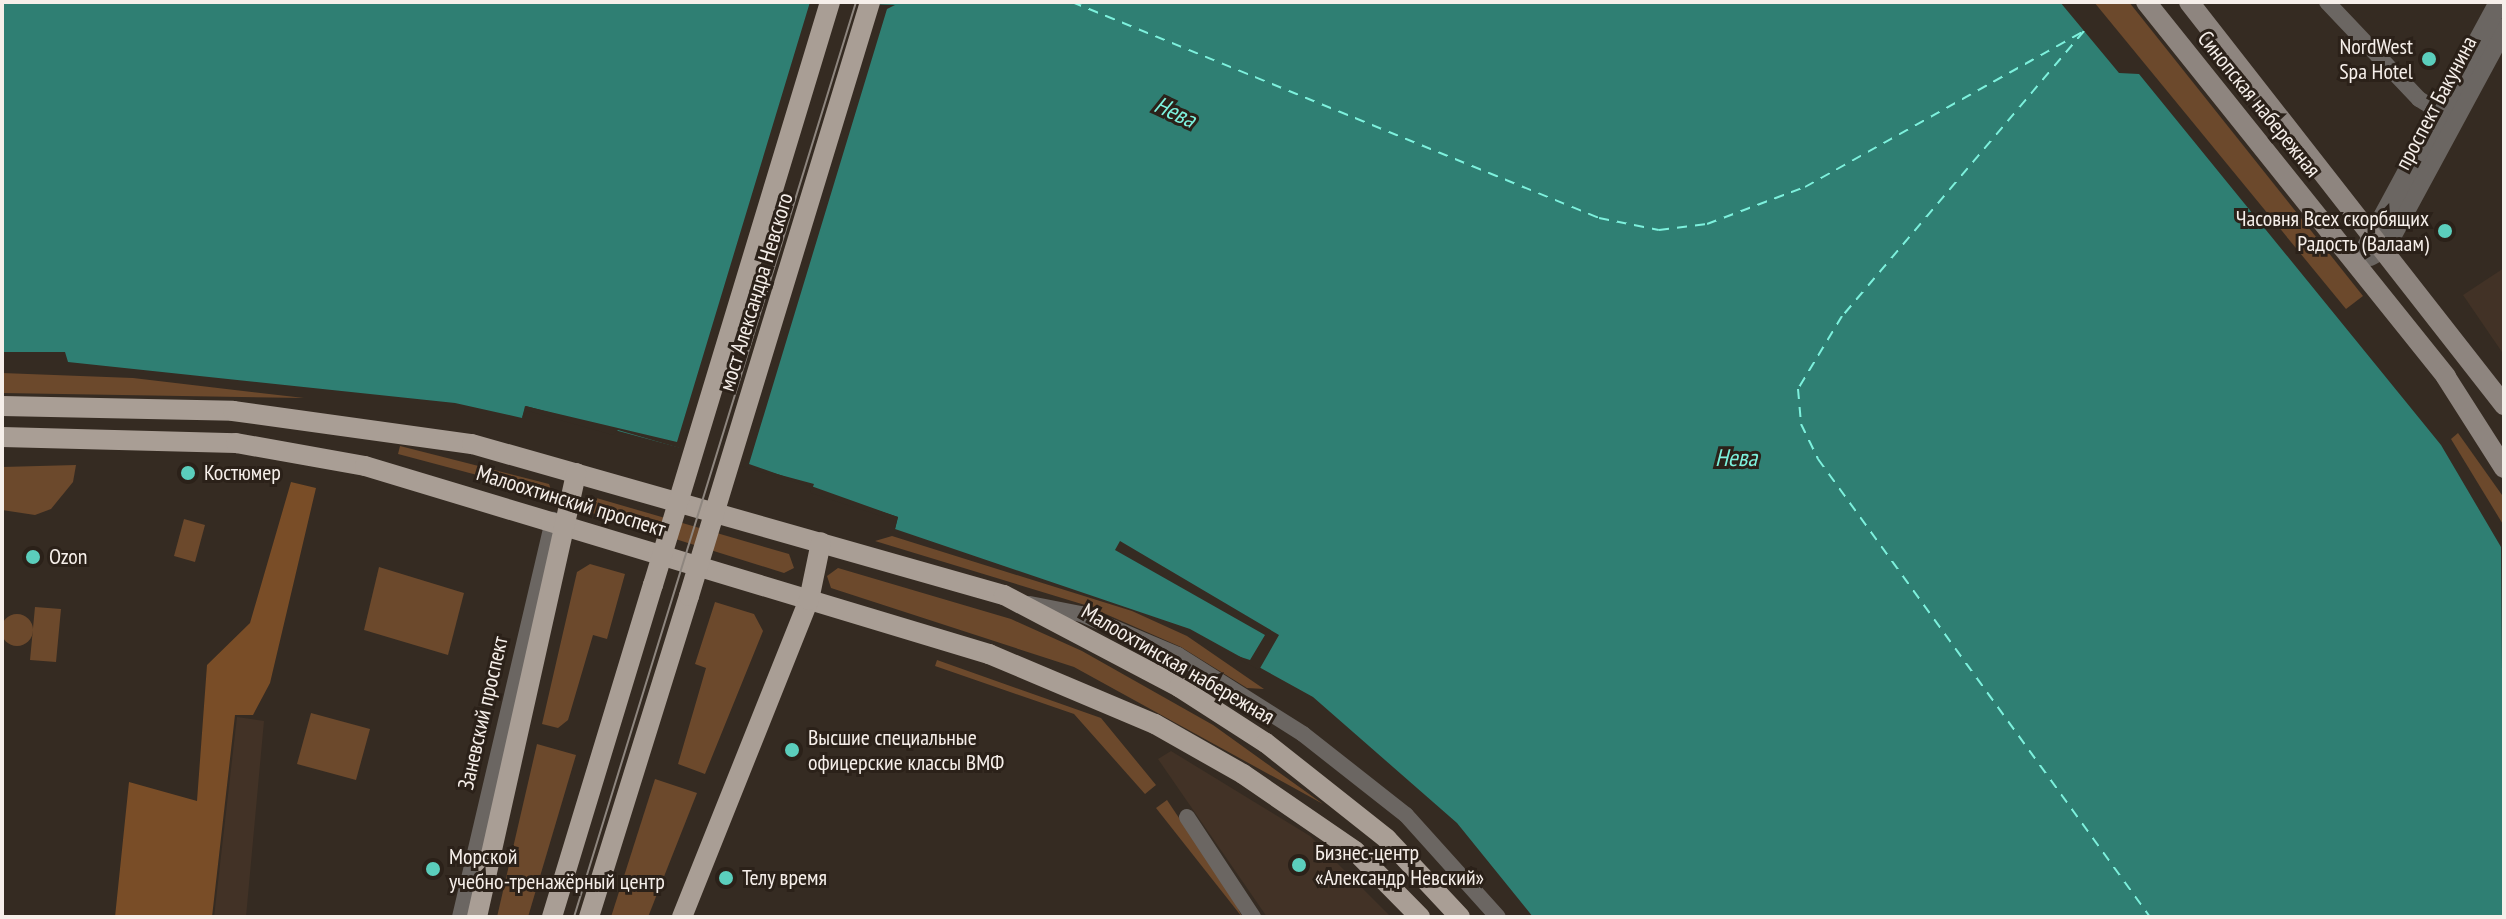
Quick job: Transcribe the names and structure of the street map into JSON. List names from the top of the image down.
{
  "streets": {
    "main road": [
      "Синопская набережная",
      "мост Александра Невского",
      "Малоохтинский проспект",
      "Малоохтинская набережная"
    ],
    "street": ["проспект Бакунина", "Заневский проспект"]
  },
  "crossings": [
    ["проспект Бакунина", "Синопская набережная"],
    ["Малоохтинский проспект", "Малоохтинская набережная"],
    ["Малоохтинский проспект", "Заневский проспект"]
  ],
  "water": ["Нева"],
  "places": [
    "NordWest Spa Hotel",
    "Часовня Всех скорбящих Радость (Валаам)",
    "Костюмер",
    "Ozon",
    "Высшие специальные офицерские классы ВМФ",
    "Бизнес-центр «Александр Невский»",
    "Морской учебно-тренажёрный центр",
    "Телу время"
  ]
}
